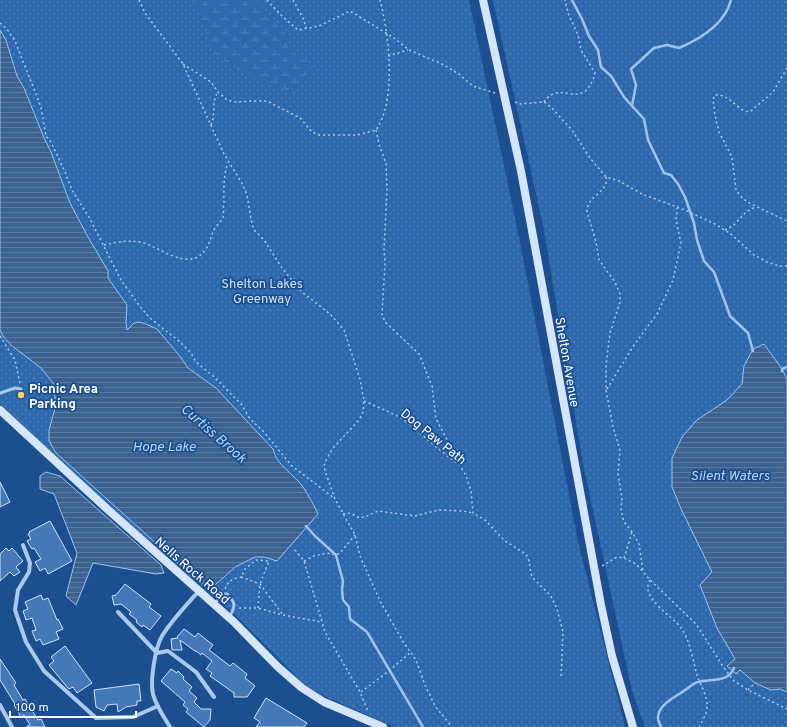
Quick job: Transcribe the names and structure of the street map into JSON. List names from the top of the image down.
{
  "streets": {
    "main road": ["Shelton Avenue", "Nells Rock Road"],
    "path": ["Dog Paw Path"]
  },
  "water": ["Curtiss Brook", "Hope Lake", "Silent Waters"],
  "parks": ["Shelton Lakes Greenway"],
  "places": ["Picnic Area Parking"],
  "scale_bar": "100 m"
}
